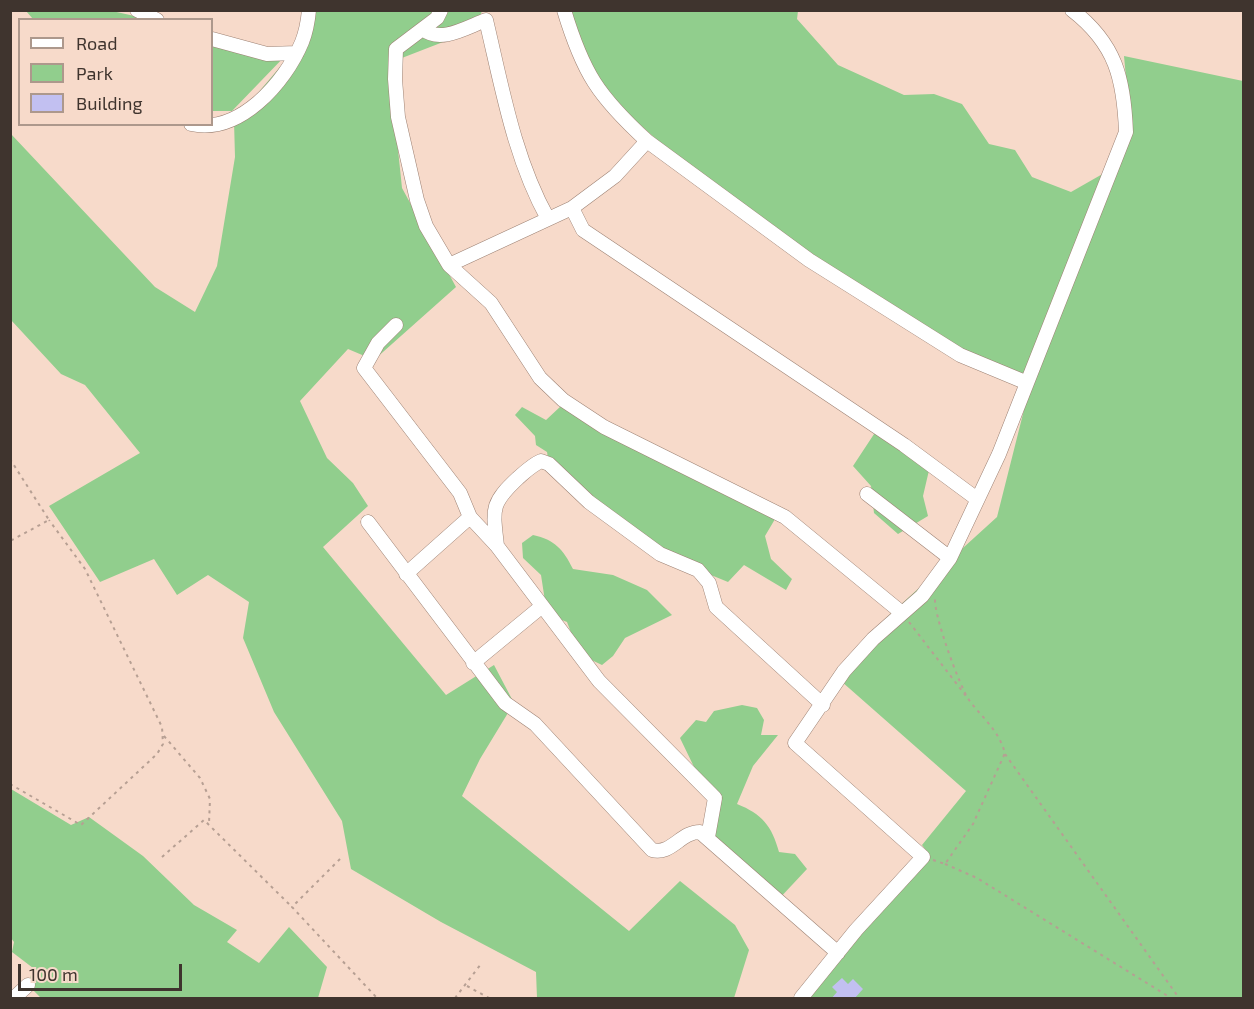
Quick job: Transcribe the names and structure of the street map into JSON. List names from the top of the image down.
{
  "legend": ["Road", "Park", "Building"],
  "scale_bar": "100 m"
}
